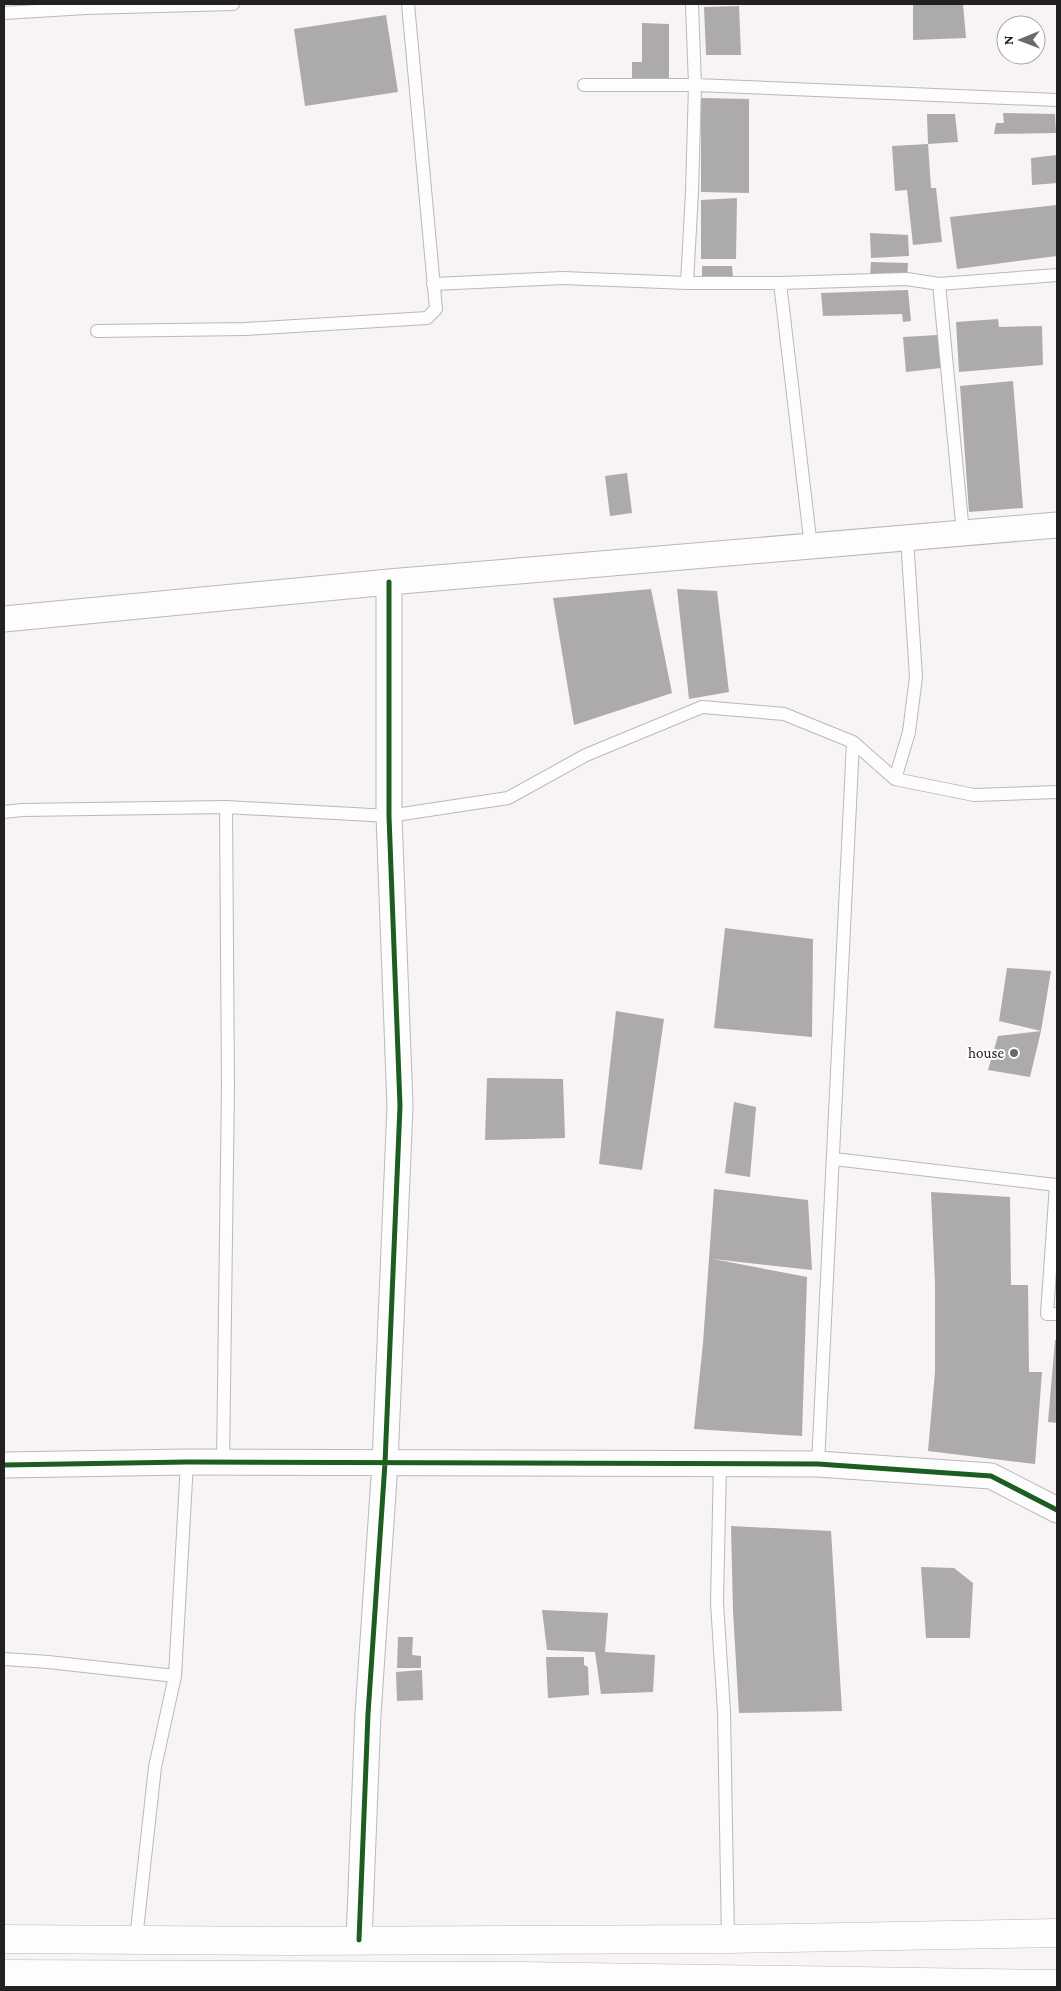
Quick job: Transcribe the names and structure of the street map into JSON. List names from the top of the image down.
{
  "places": ["house"],
  "north": "left"
}
